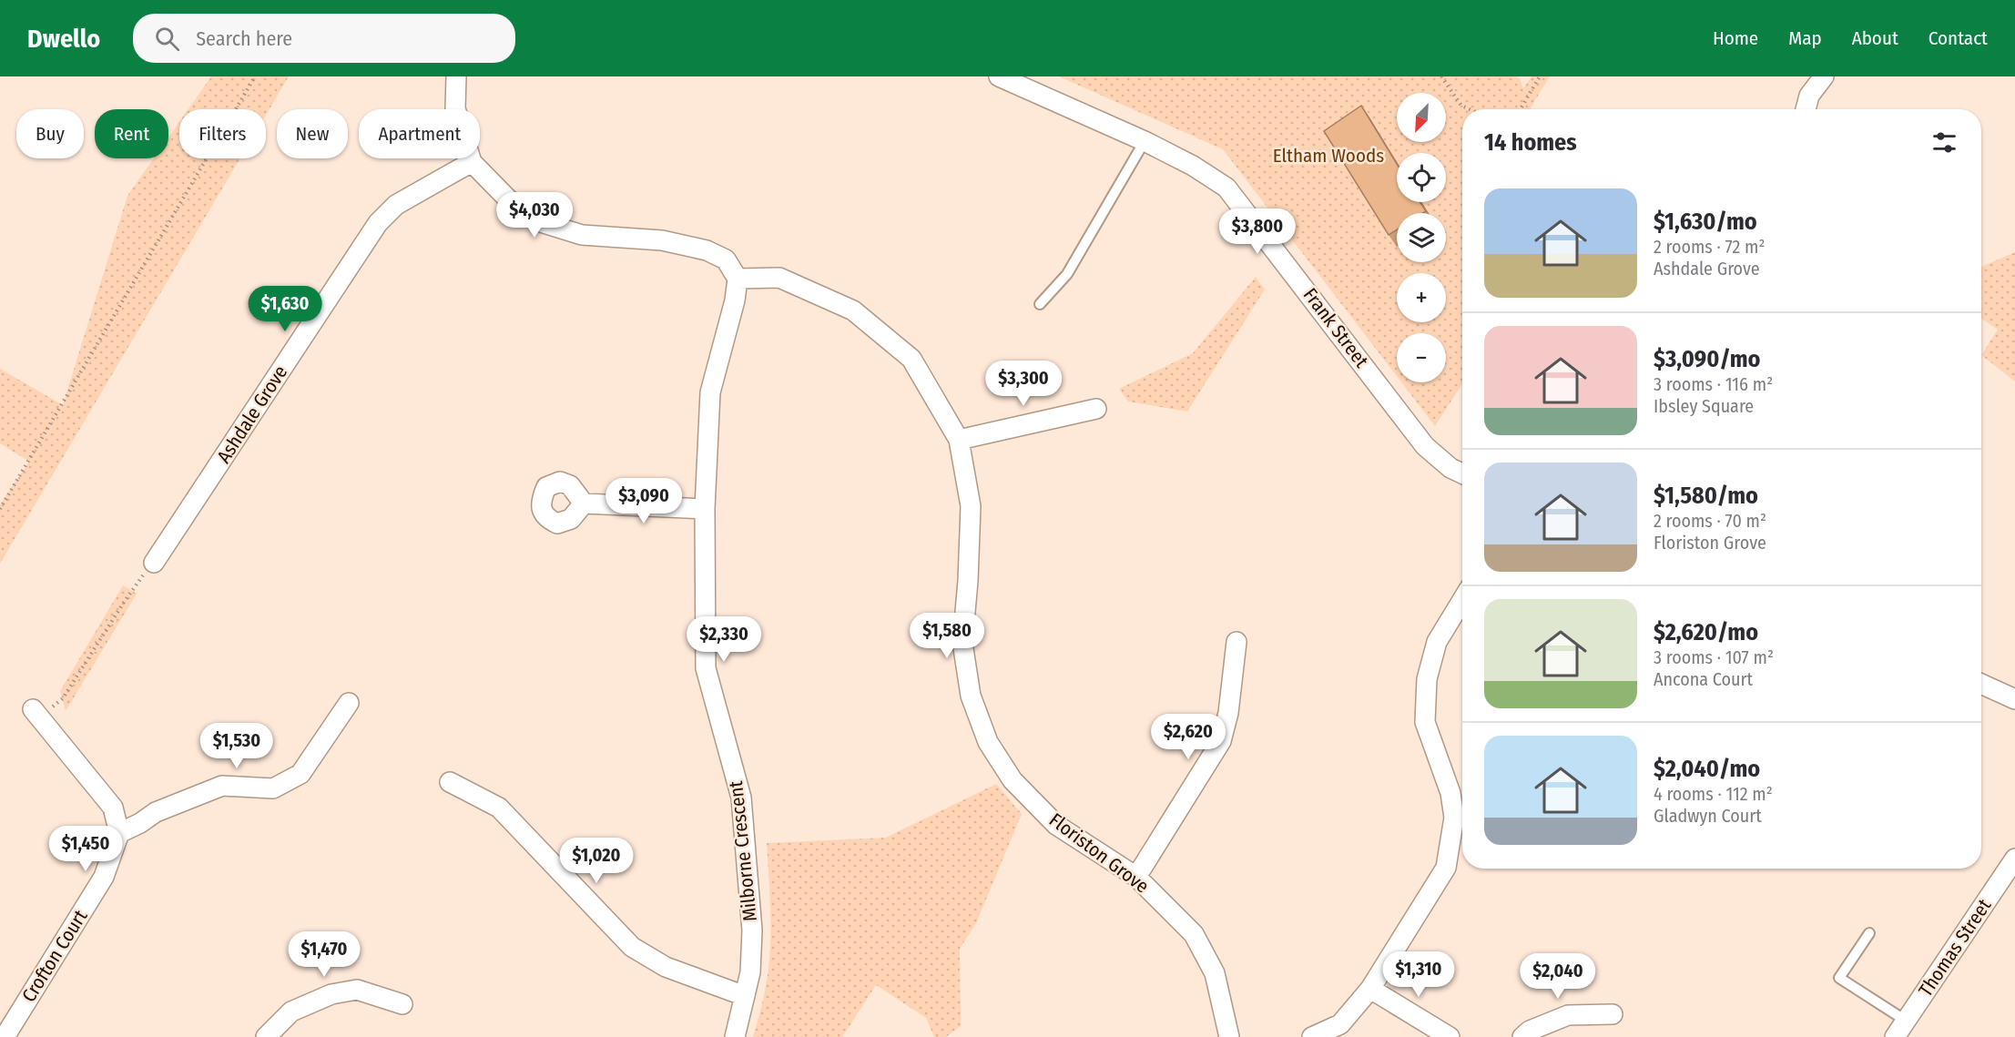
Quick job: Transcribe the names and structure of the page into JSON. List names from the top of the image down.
{
  "streets": {
    "street": [
      "Frank Street",
      "Ashdale Grove",
      "Milborne Crescent",
      "Floriston Grove",
      "Thomas Street",
      "Crofton Court"
    ]
  },
  "crossings": [
    ["Milborne Crescent", "Floriston Grove"]
  ],
  "parks": ["Eltham Woods"],
  "north": "bottom left",
  "page": {
    "header": "Dwello",
    "search": "Search here",
    "nav": [
      "Home",
      "Map",
      "About",
      "Contact"
    ],
    "map_buttons": ["+", "−"],
    "chip": [
      "Buy",
      "Rent",
      "Filters",
      "New",
      "Apartment"
    ],
    "heading": "14 homes",
    "list": [
      {
        "name": "$1,630/mo",
        "note": "2 rooms · 72 m² · Ashdale Grove"
      },
      {
        "name": "$3,090/mo",
        "note": "3 rooms · 116 m² · Ibsley Square"
      },
      {
        "name": "$1,580/mo",
        "note": "2 rooms · 70 m² · Floriston Grove"
      },
      {
        "name": "$2,620/mo",
        "note": "3 rooms · 107 m² · Ancona Court"
      },
      {
        "name": "$2,040/mo",
        "note": "4 rooms · 112 m² · Gladwyn Court"
      }
    ],
    "price": [
      "$4,030",
      "$3,800",
      "$1,630",
      "$3,300",
      "$3,090",
      "$1,580",
      "$2,330",
      "$2,620",
      "$1,530",
      "$1,450",
      "$1,020",
      "$1,470",
      "$1,310",
      "$2,040"
    ]
  }
}
